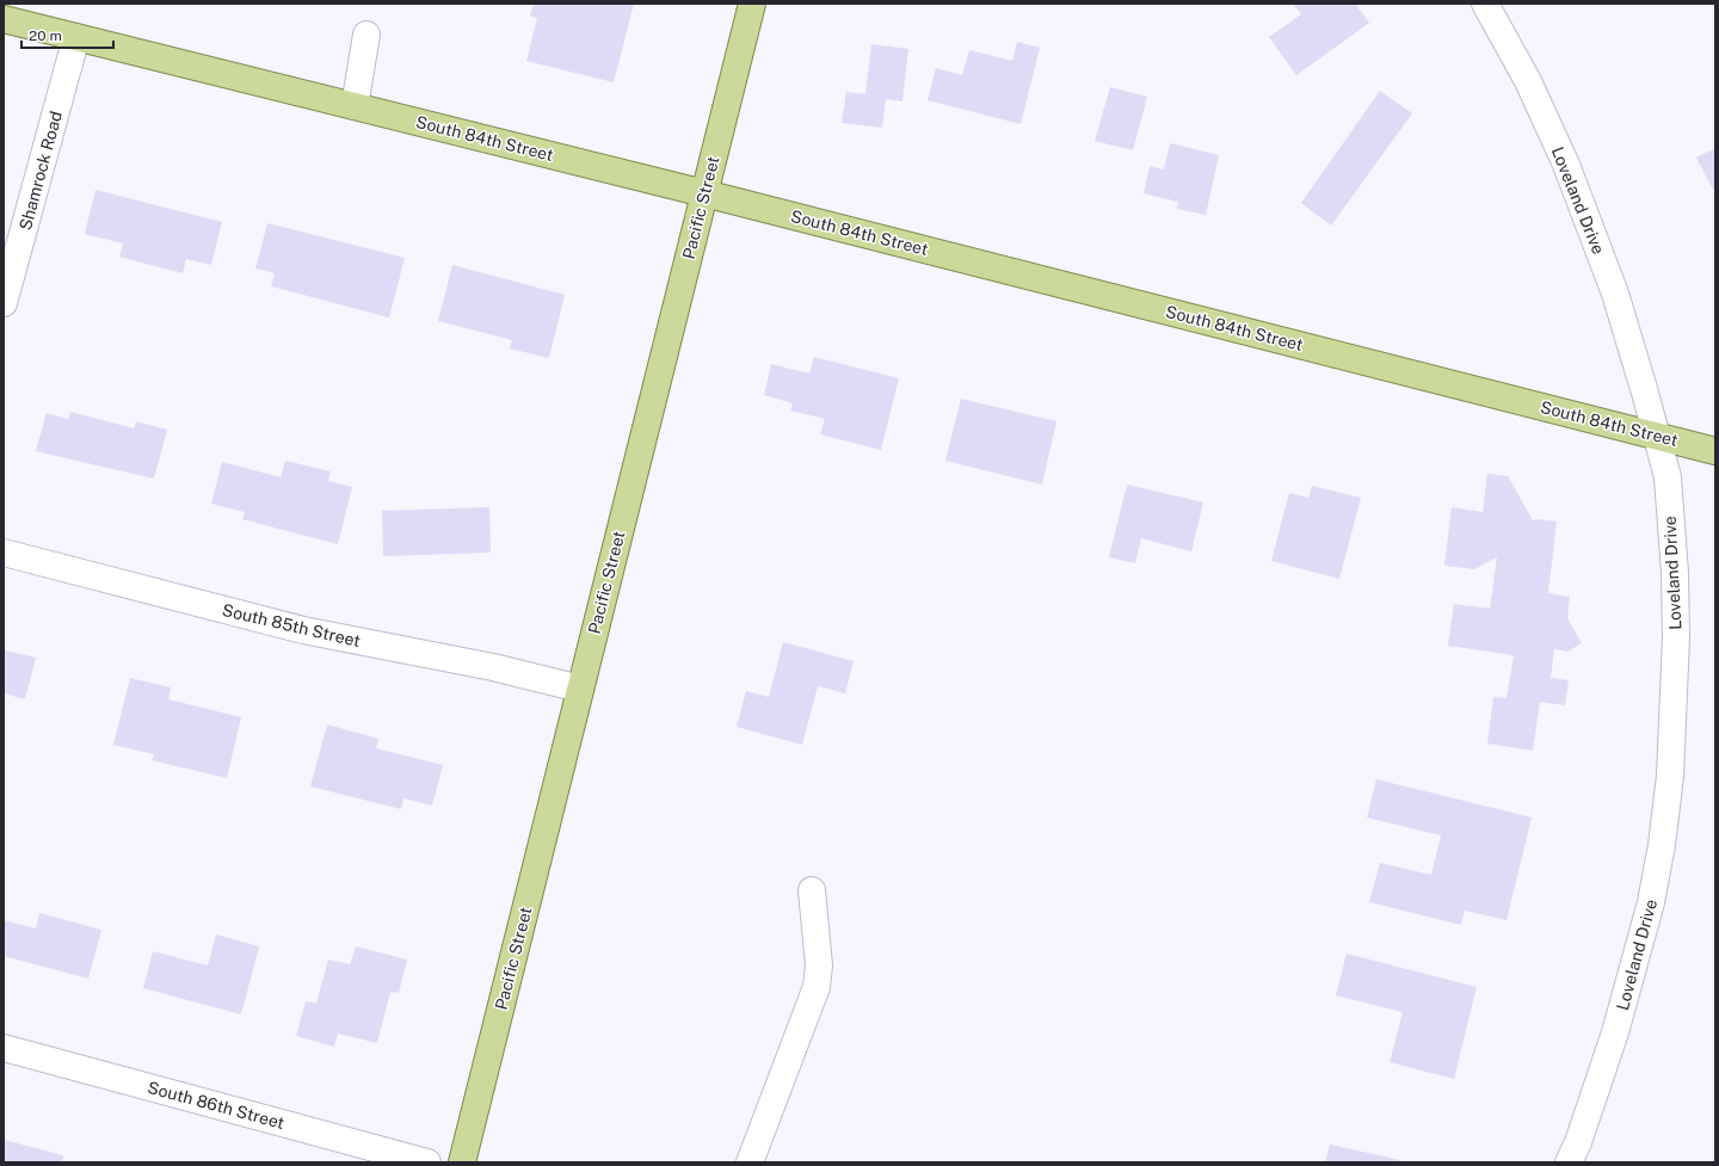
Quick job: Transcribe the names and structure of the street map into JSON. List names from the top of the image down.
{
  "streets": {
    "main road": ["South 84th Street", "Pacific Street"],
    "street": [
      "Shamrock Road",
      "Loveland Drive",
      "South 85th Street",
      "South 86th Street"
    ]
  },
  "crossings": [
    ["South 84th Street", "Shamrock Road"],
    ["South 84th Street", "Loveland Drive"],
    ["South 84th Street", "Pacific Street"],
    ["Pacific Street", "South 85th Street"]
  ],
  "scale_bar": "20 m"
}
